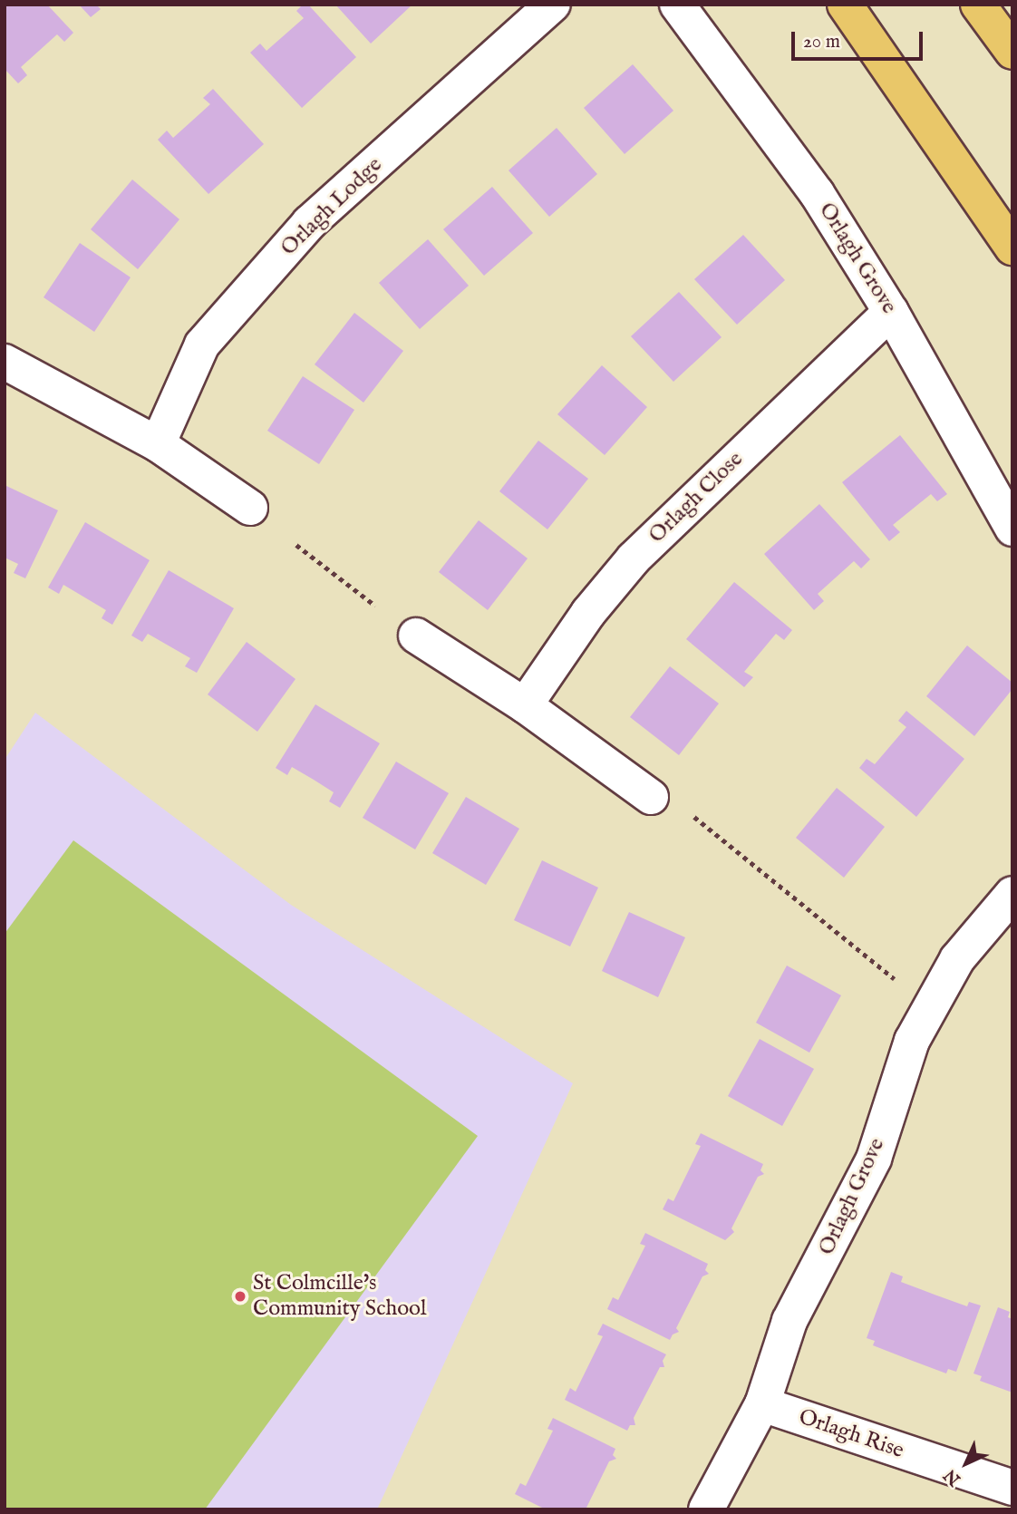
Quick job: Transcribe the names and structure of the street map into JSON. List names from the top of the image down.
{
  "streets": {
    "street": [
      "Orlagh Lodge",
      "Orlagh Grove",
      "Orlagh Close",
      "Orlagh Rise"
    ]
  },
  "crossings": [
    ["Orlagh Grove", "Orlagh Close"],
    ["Orlagh Grove", "Orlagh Rise"]
  ],
  "places": ["St Colmcille's Community School"],
  "scale_bar": "20 m",
  "north": "bottom left"
}
